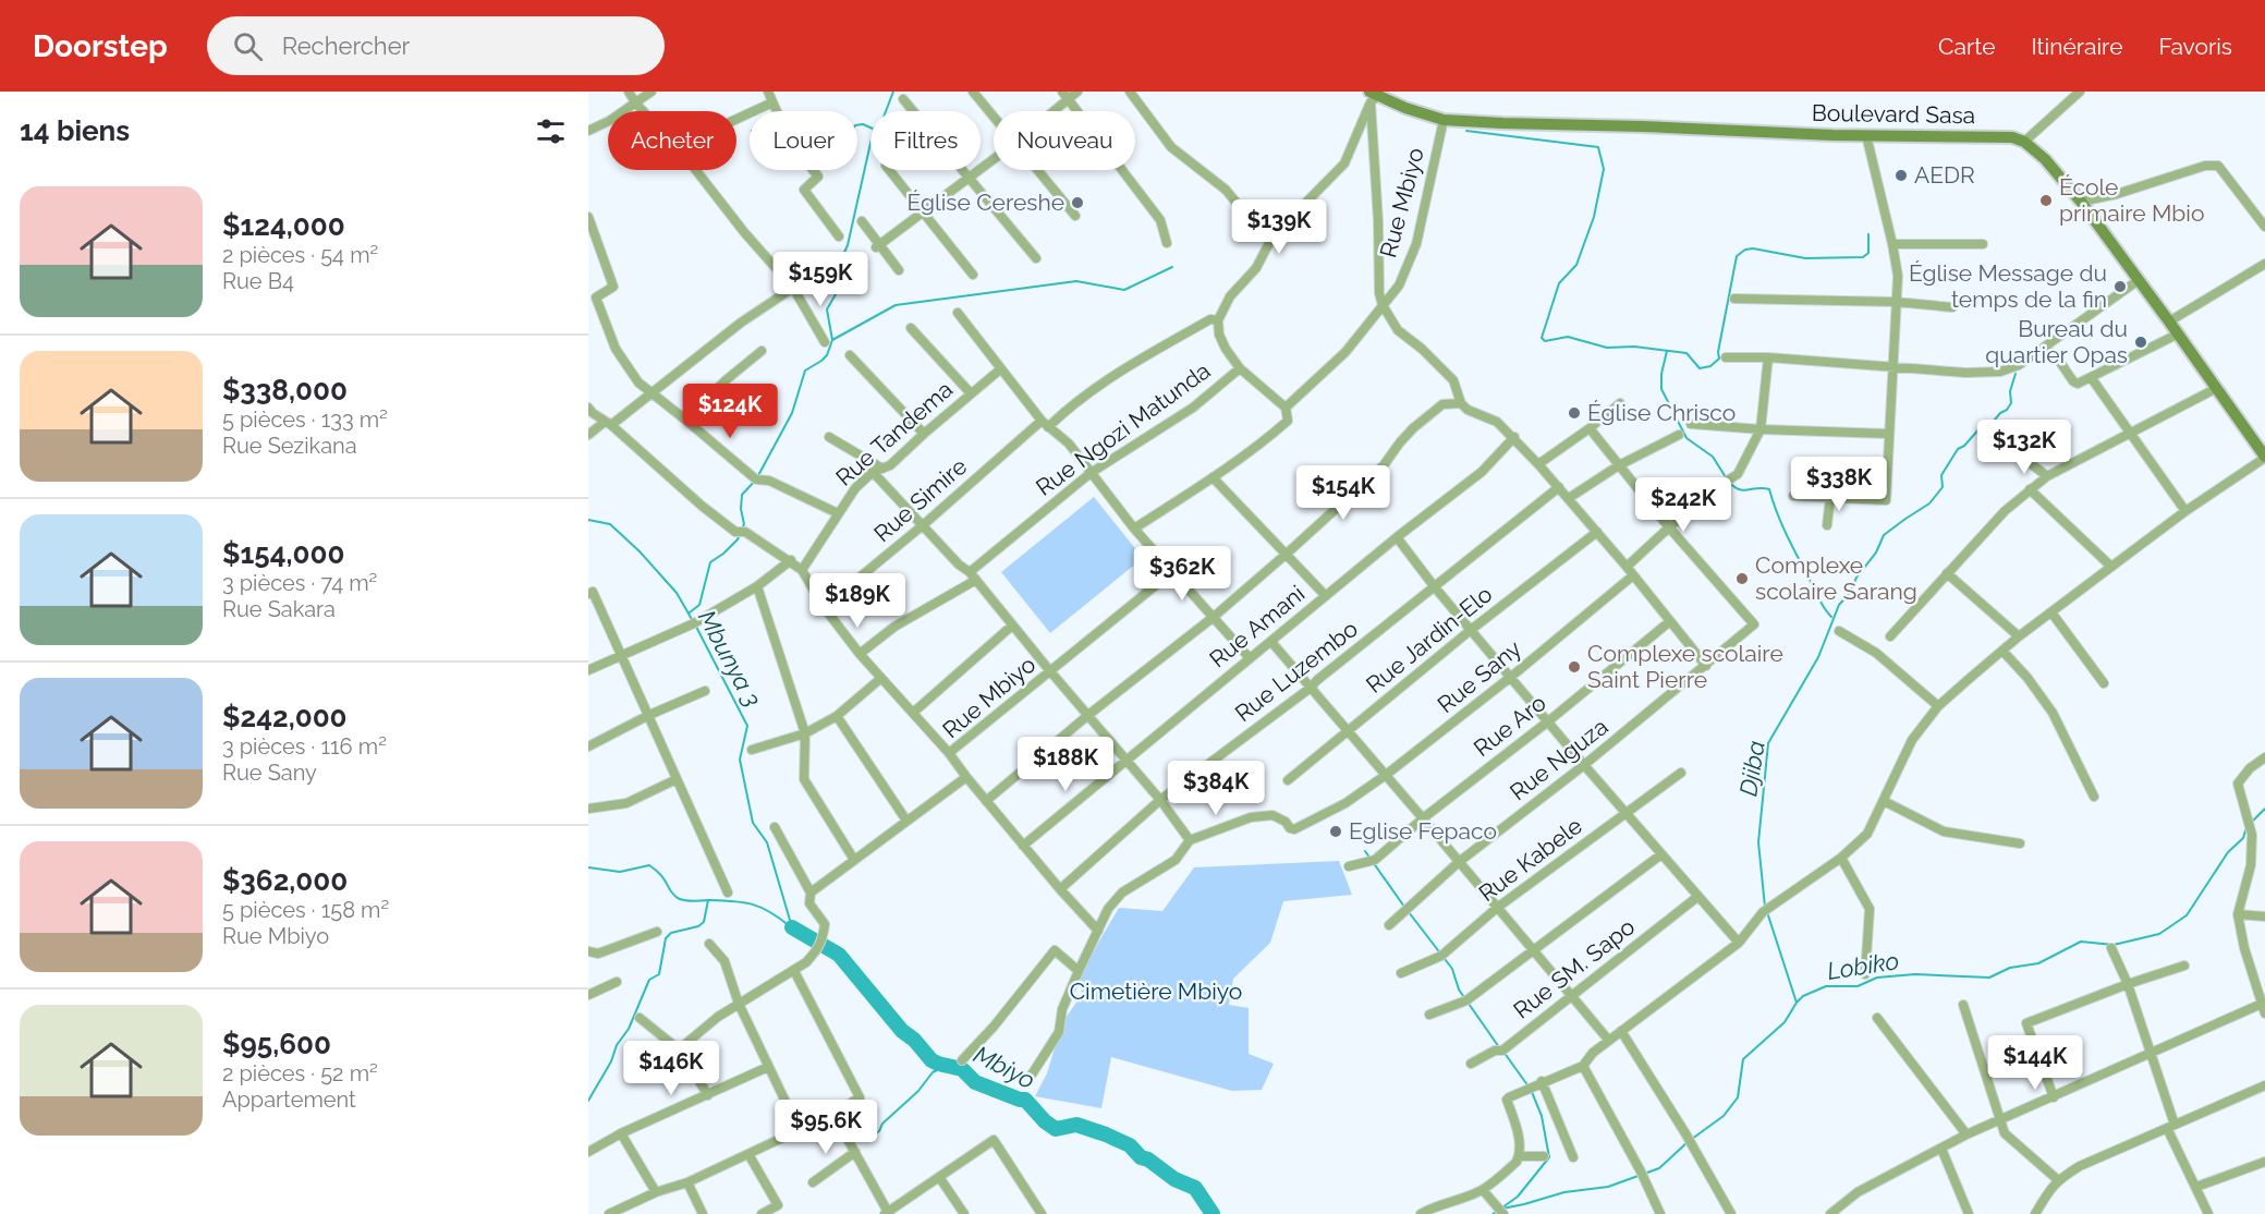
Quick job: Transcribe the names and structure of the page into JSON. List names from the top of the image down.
{
  "streets": {
    "street": [
      "Boulevard Sasa",
      "Rue Mbiyo",
      "Rue Ngozi Matunda",
      "Rue Tandema",
      "Rue Simire",
      "Rue Amani",
      "Rue Jardin-Elo",
      "Rue Luzembo",
      "Rue Sany",
      "Rue Aro",
      "Rue Nguza",
      "Rue Kabele",
      "Rue SM. Sapo"
    ]
  },
  "crossings": [
    ["Boulevard Sasa", "Rue Mbiyo"],
    ["Rue Mbiyo", "Rue Amani"],
    ["Rue Mbiyo", "Rue Luzembo"]
  ],
  "water": [
    "Mbunya 3",
    "Djiba",
    "Lobiko",
    "Mbiyo"
  ],
  "parks": ["Cimetière Mbiyo"],
  "places": [
    "AEDR",
    "École primaire Mbio",
    "Église Cereshe",
    "Église Message du temps de la fin",
    "Bureau du quartier Opas",
    "Église Chrisco",
    "Complexe scolaire Sarang",
    "Complexe scolaire Saint Pierre",
    "Eglise Fepaco"
  ],
  "page": {
    "header": "Doorstep",
    "search": "Rechercher",
    "nav": ["Carte", "Itinéraire", "Favoris"],
    "heading": "14 biens",
    "chip": [
      "Acheter",
      "Louer",
      "Filtres",
      "Nouveau"
    ],
    "list": [
      {
        "name": "$124,000",
        "note": "2 pièces · 54 m² · Rue B4"
      },
      {
        "name": "$338,000",
        "note": "5 pièces · 133 m² · Rue Sezikana"
      },
      {
        "name": "$154,000",
        "note": "3 pièces · 74 m² · Rue Sakara"
      },
      {
        "name": "$242,000",
        "note": "3 pièces · 116 m² · Rue Sany"
      },
      {
        "name": "$362,000",
        "note": "5 pièces · 158 m² · Rue Mbiyo"
      },
      {
        "name": "$95,600",
        "note": "2 pièces · 52 m² · Appartement"
      }
    ],
    "price": [
      "$139K",
      "$159K",
      "$124K",
      "$132K",
      "$338K",
      "$154K",
      "$242K",
      "$362K",
      "$189K",
      "$188K",
      "$384K",
      "$144K",
      "$146K",
      "$95.6K"
    ]
  }
}
